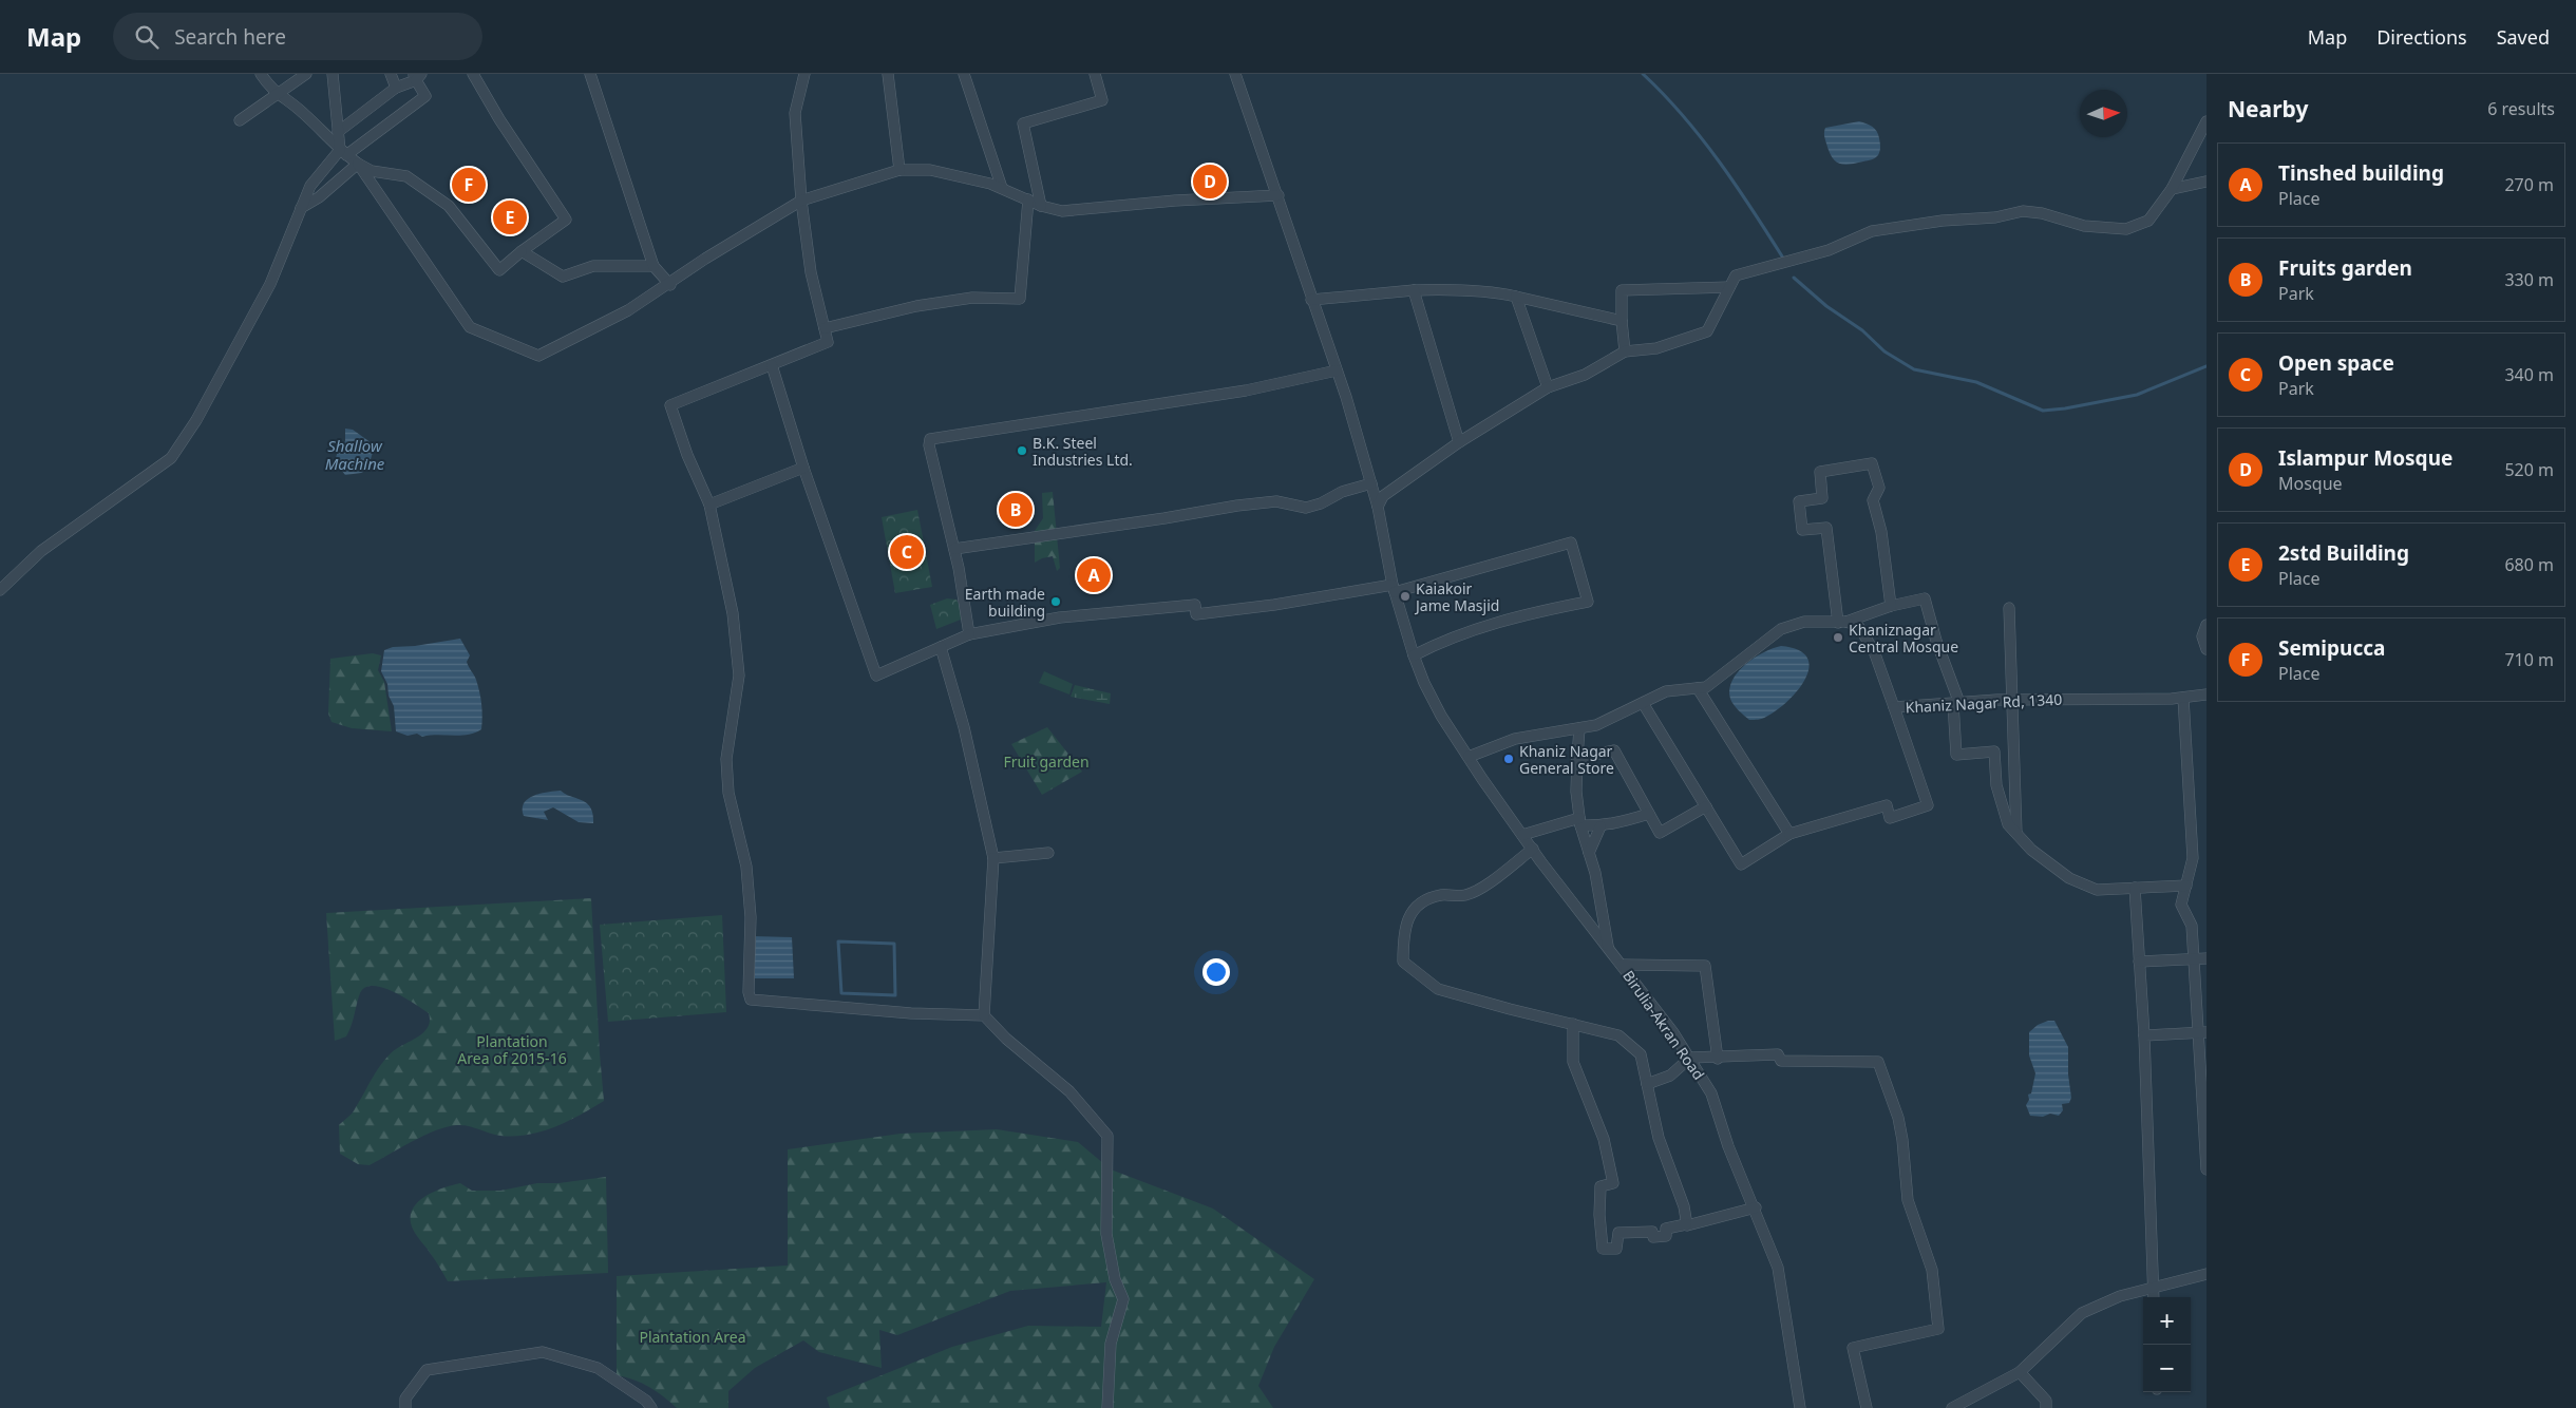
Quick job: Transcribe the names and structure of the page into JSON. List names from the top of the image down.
{
  "streets": {
    "street": ["Khaniz Nagar Rd, 1340", "Birulia-Akran Road"]
  },
  "water": ["Shallow Machine"],
  "parks": ["Fruit garden", "Plantation Area of 2015-16", "Plantation Area"],
  "places": [
    "B.K. Steel Industries Ltd.",
    "Kaiakoir Jame Masjid",
    "Earth made building",
    "Khaniznagar Central Mosque",
    "Khaniz Nagar General Store"
  ],
  "north": "right",
  "page": {
    "header": "Map",
    "search": "Search here",
    "nav": ["Map", "Directions", "Saved"],
    "heading": ["Nearby", "6 results"],
    "list": [
      {
        "mark": "A",
        "name": "Tinshed building",
        "note": "Place",
        "value": "270 m"
      },
      {
        "mark": "B",
        "name": "Fruits garden",
        "note": "Park",
        "value": "330 m"
      },
      {
        "mark": "C",
        "name": "Open space",
        "note": "Park",
        "value": "340 m"
      },
      {
        "mark": "D",
        "name": "Islampur Mosque",
        "note": "Mosque",
        "value": "520 m"
      },
      {
        "mark": "E",
        "name": "2std Building",
        "note": "Place",
        "value": "680 m"
      },
      {
        "mark": "F",
        "name": "Semipucca",
        "note": "Place",
        "value": "710 m"
      }
    ],
    "pins": [
      "D",
      "F",
      "E",
      "B",
      "C",
      "A"
    ],
    "map_buttons": ["+", "−"]
  }
}
